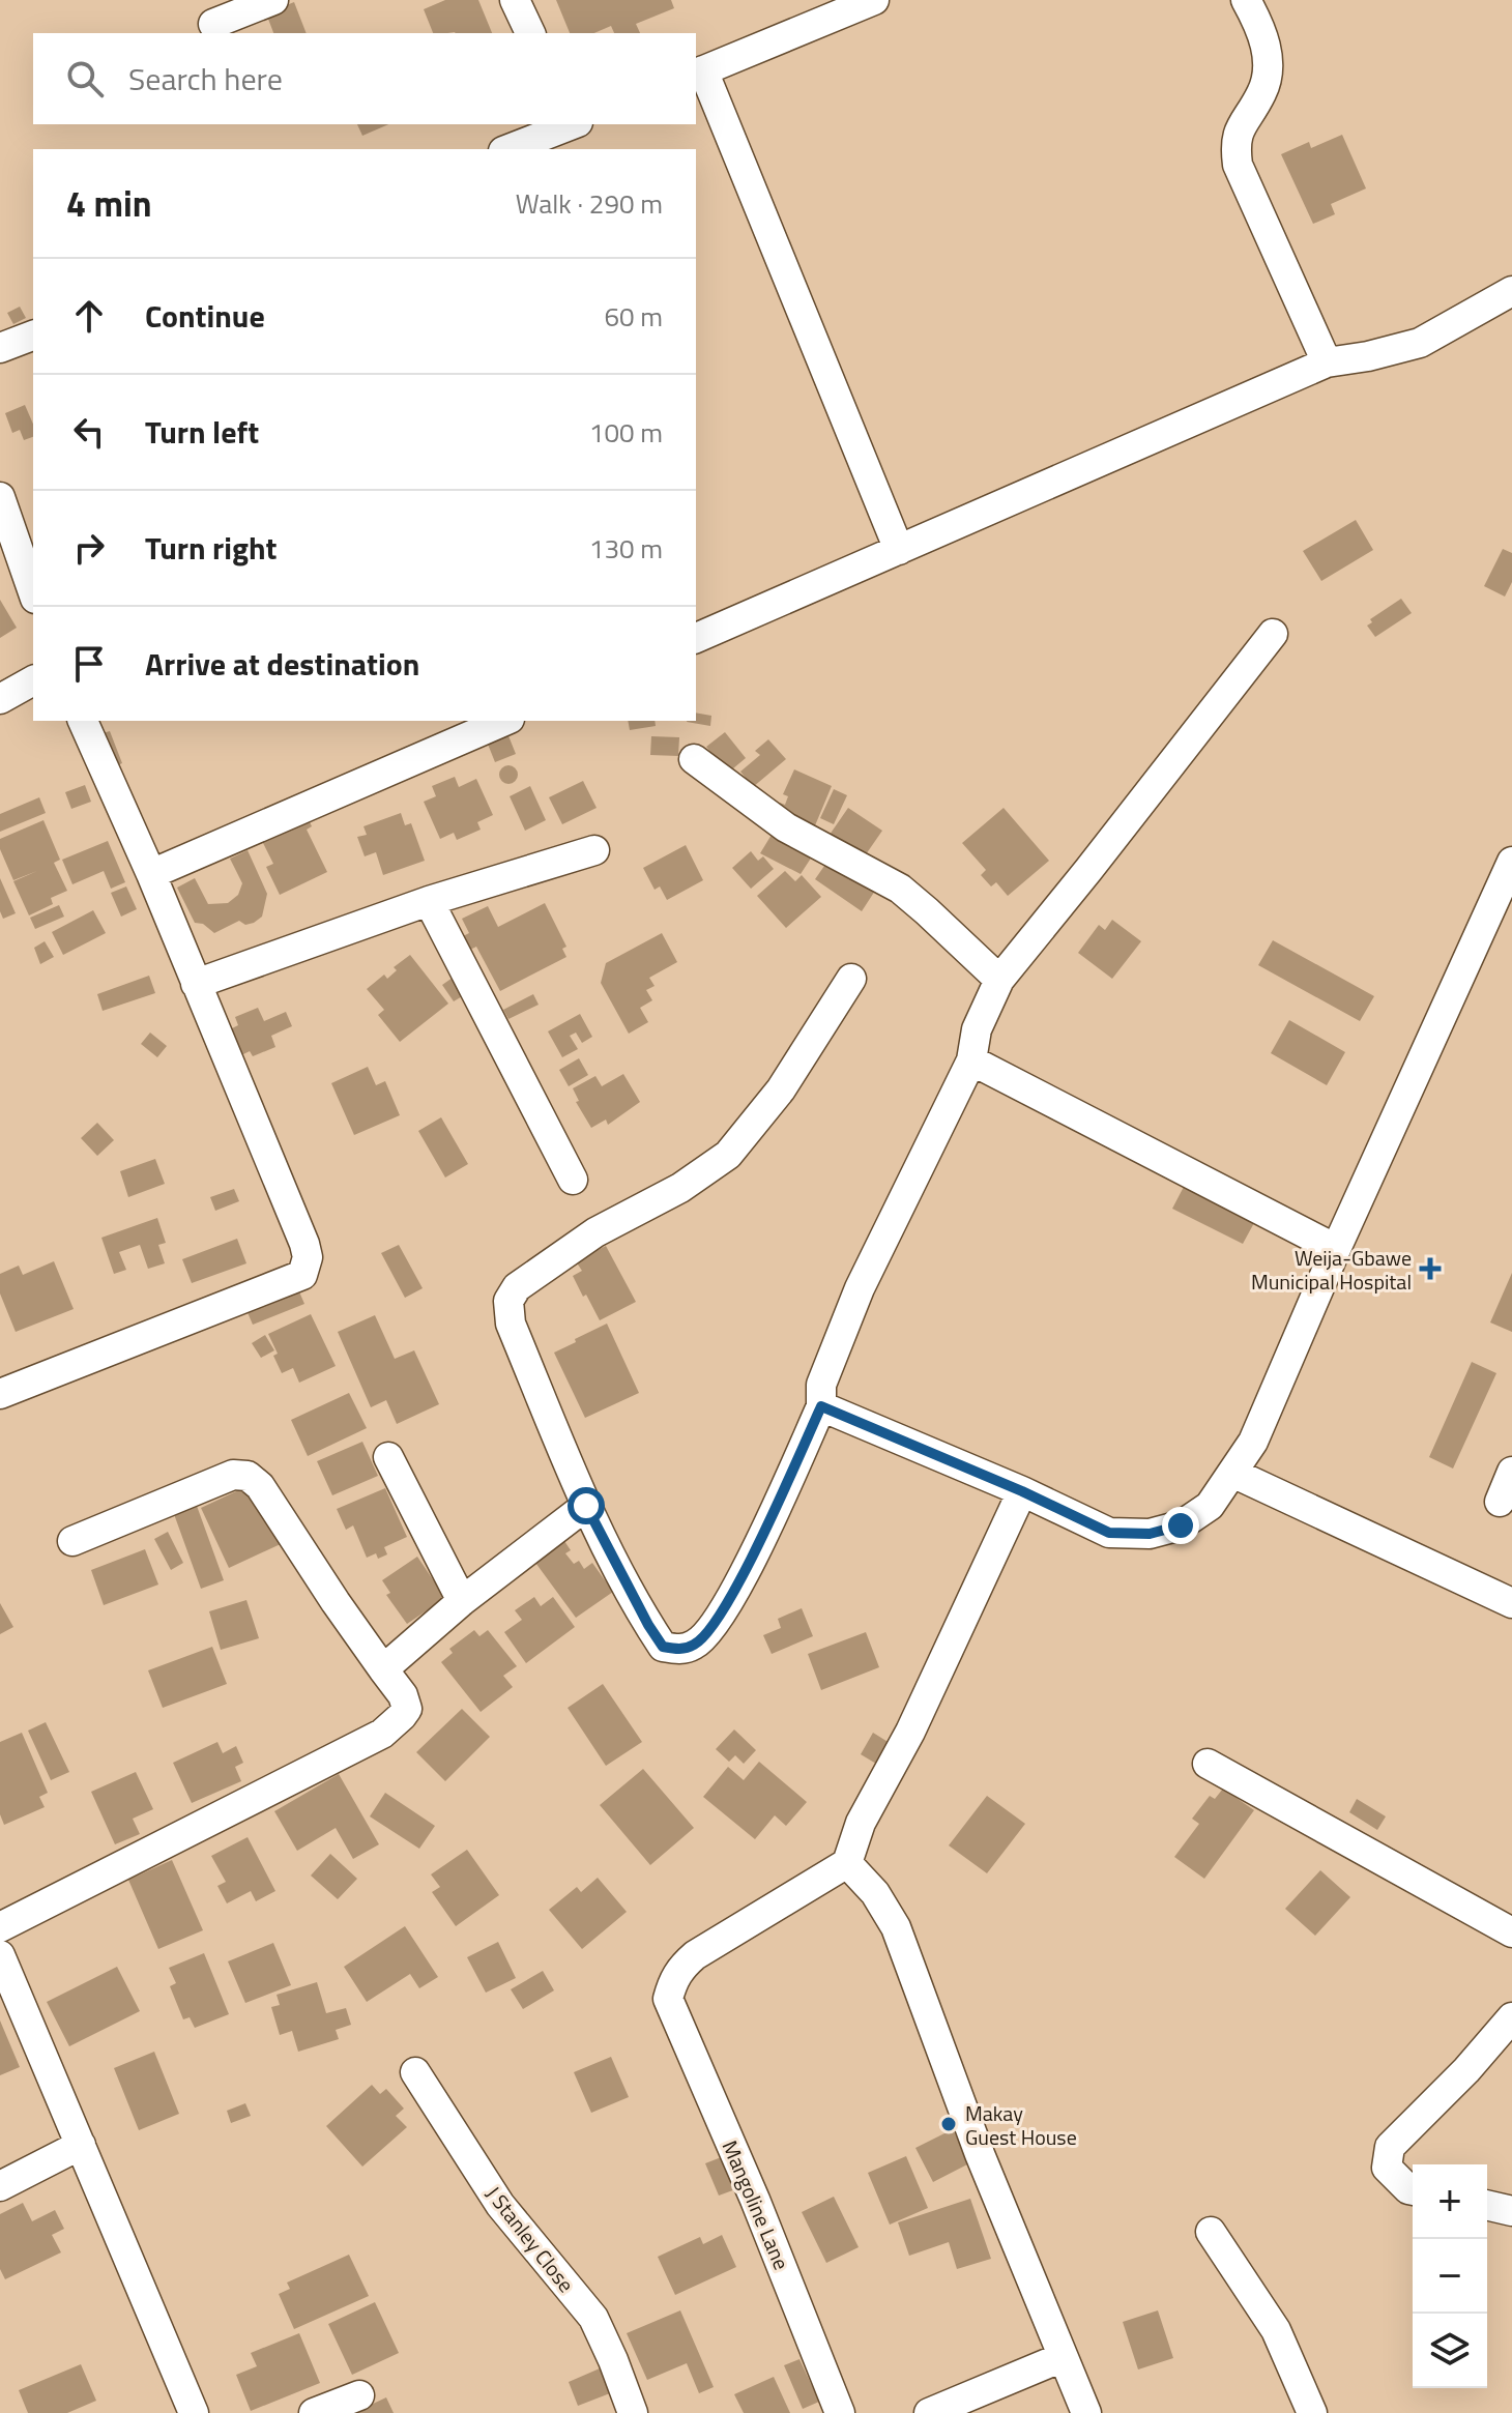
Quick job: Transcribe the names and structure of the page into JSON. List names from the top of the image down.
{
  "streets": {
    "street": ["Mangoline Lane", "J Stanley Close"]
  },
  "places": {
    "health": ["Weija-Gbawe Municipal Hospital"],
    "other": ["Makay Guest House"]
  },
  "page": {
    "search": "Search here",
    "heading": ["4 min", "Walk · 290 m"],
    "list": [
      ["Continue", "60 m"],
      ["Turn left", "100 m"],
      ["Turn right", "130 m"],
      "Arrive at destination"
    ],
    "map_buttons": ["+", "−"]
  }
}
